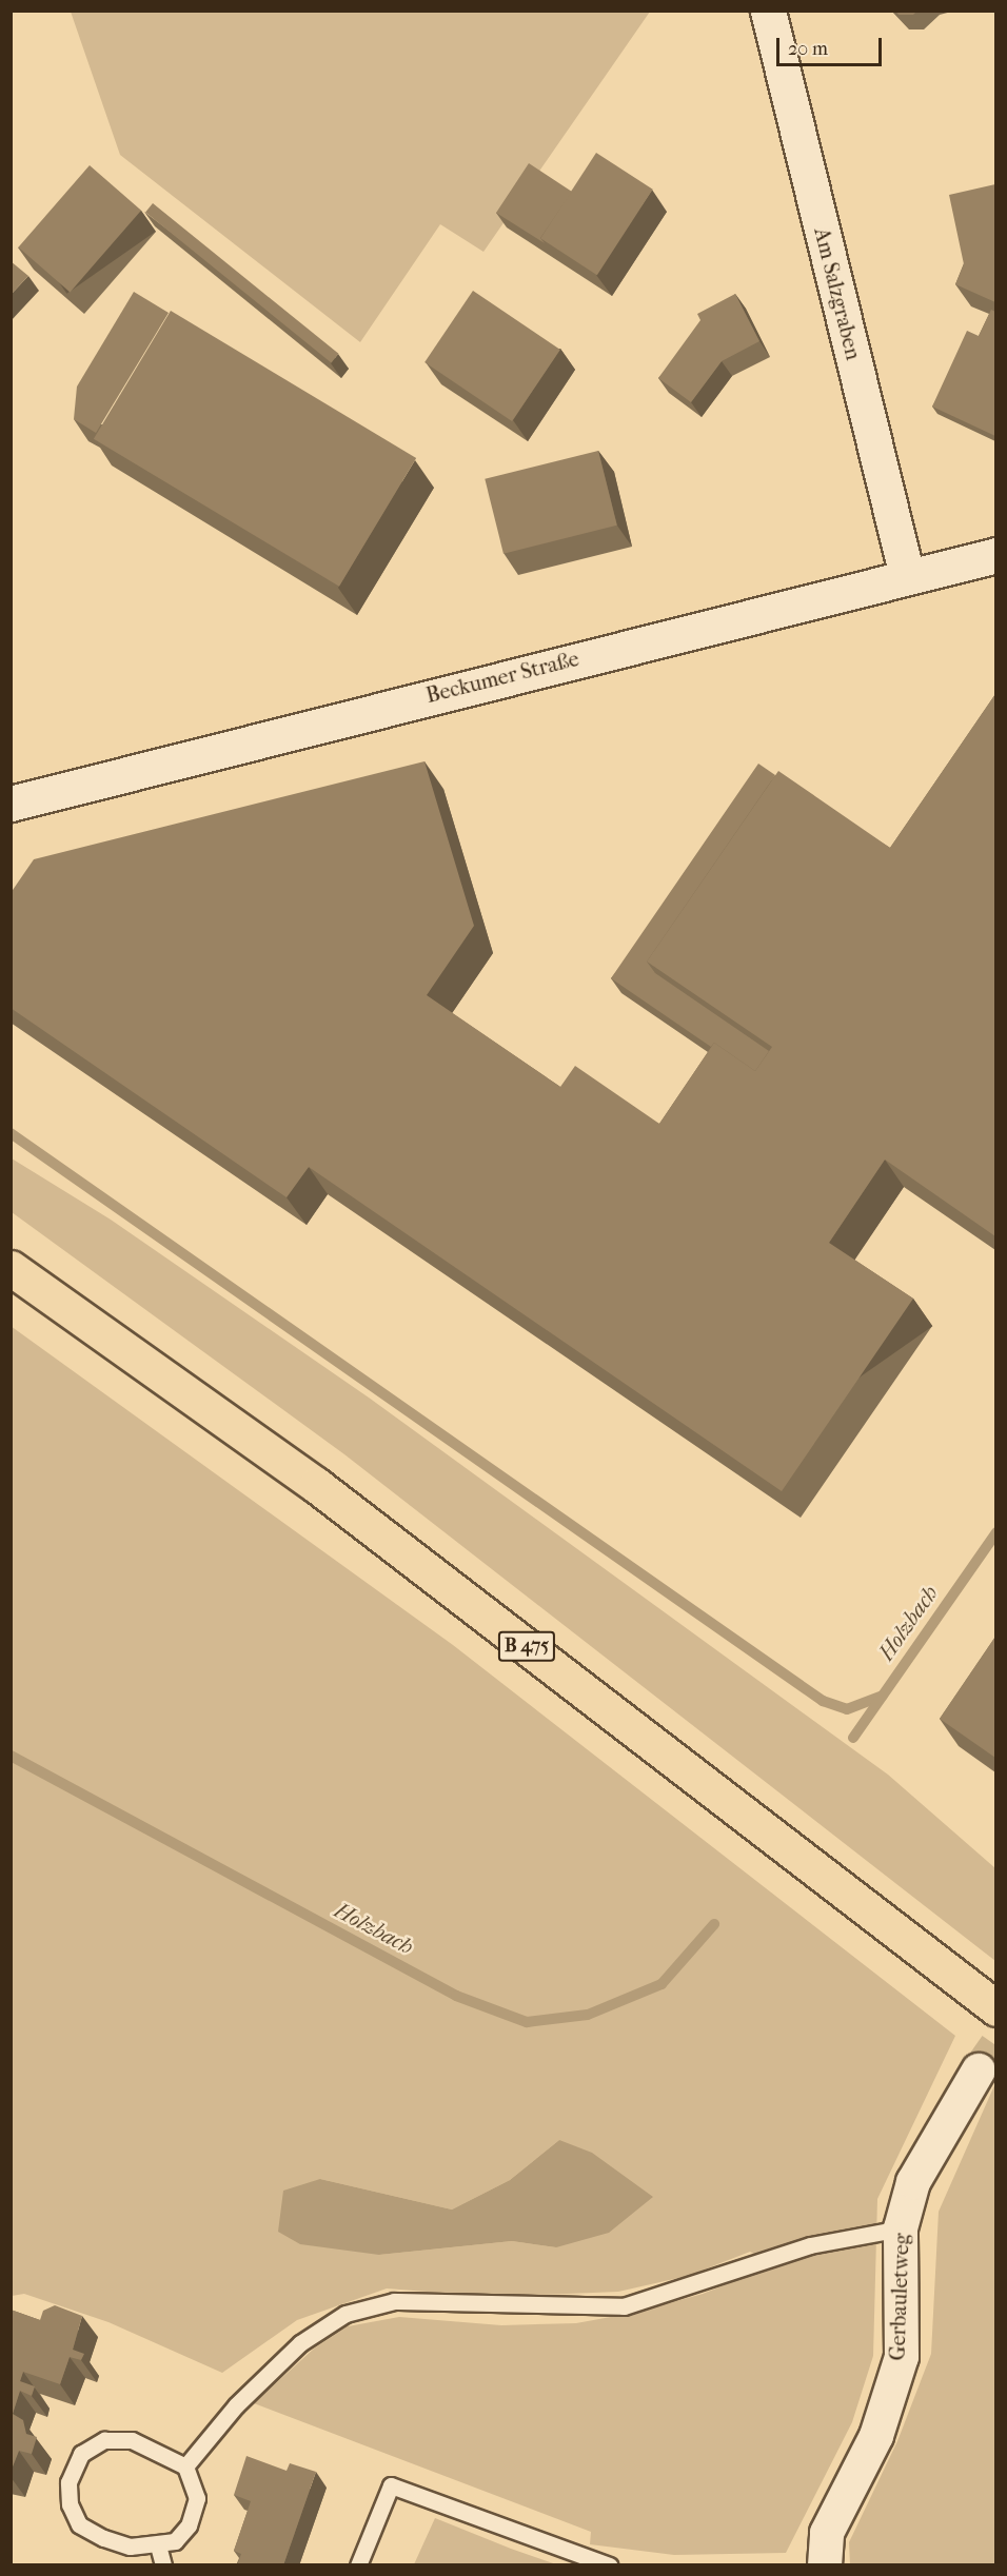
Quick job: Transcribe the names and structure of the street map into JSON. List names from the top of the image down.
{
  "streets": {
    "main road": ["B 475"],
    "street": ["Am Salzgraben", "Beckumer Straße", "Gerbauletweg"]
  },
  "crossings": [
    ["Am Salzgraben", "Beckumer Straße"]
  ],
  "water": ["Holzbach"],
  "scale_bar": "20 m"
}
